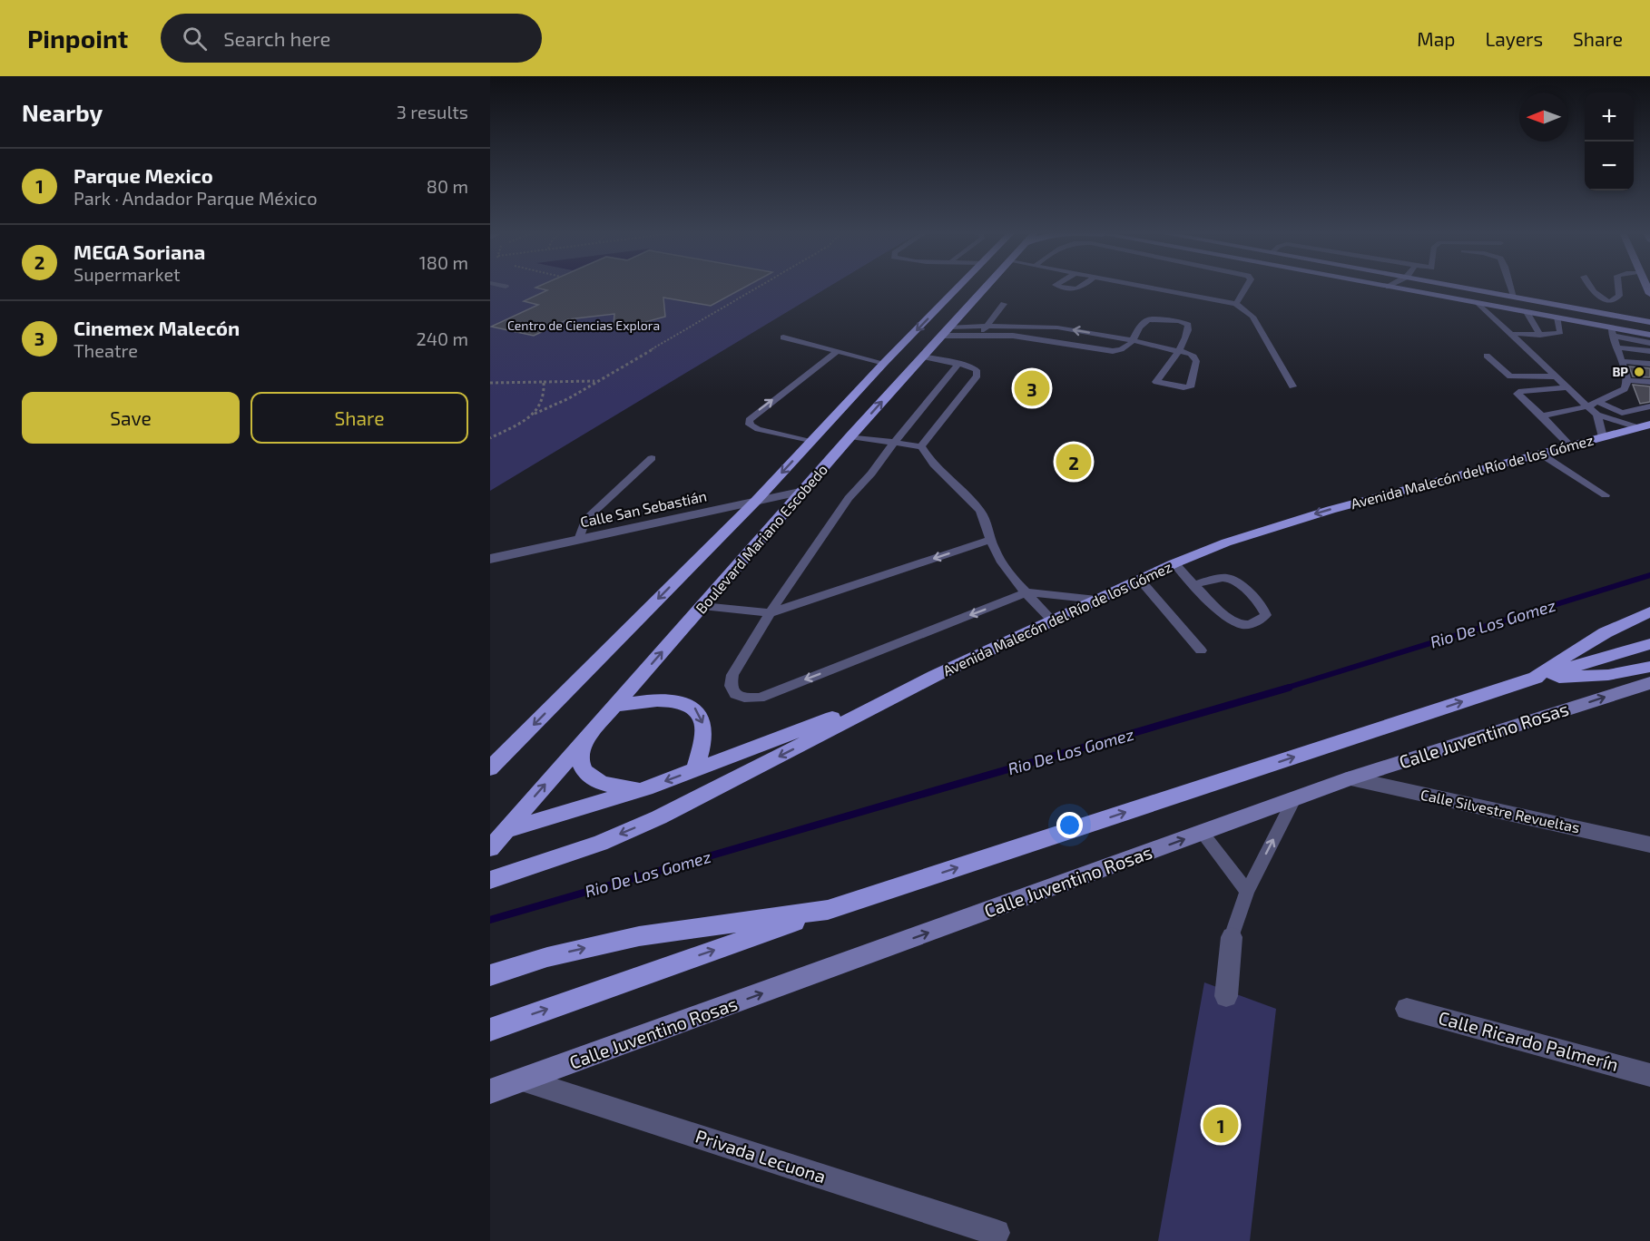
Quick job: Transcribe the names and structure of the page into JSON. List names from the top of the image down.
{
  "streets": {
    "main road": ["Avenida Malecón del Río de los Gómez", "Boulevard Mariano Escobedo", "Calle Juventino Rosas"],
    "street": [
      "Calle San Sebastián",
      "Calle Silvestre Revueltas",
      "Calle Ricardo Palmerín",
      "Privada Lecuona"
    ]
  },
  "crossings": [
    ["Calle San Sebastián", "Boulevard Mariano Escobedo"],
    ["Calle Juventino Rosas", "Calle Silvestre Revueltas"],
    ["Calle Juventino Rosas", "Privada Lecuona"]
  ],
  "water": ["Rio De Los Gomez"],
  "parks": ["Centro de Ciencias Explora"],
  "places": ["BP"],
  "north": "left",
  "page": {
    "header": "Pinpoint",
    "search": "Search here",
    "nav": ["Map", "Layers", "Share"],
    "heading": ["Nearby", "3 results"],
    "map_buttons": ["+", "−"],
    "list": [
      {
        "mark": "1",
        "name": "Parque Mexico",
        "note": "Park · Andador Parque México",
        "value": "80 m"
      },
      {
        "mark": "2",
        "name": "MEGA Soriana",
        "note": "Supermarket",
        "value": "180 m"
      },
      {
        "mark": "3",
        "name": "Cinemex Malecón",
        "note": "Theatre",
        "value": "240 m"
      }
    ],
    "pins": ["3", "2", "1"],
    "buttons": ["Save", "Share"]
  }
}
